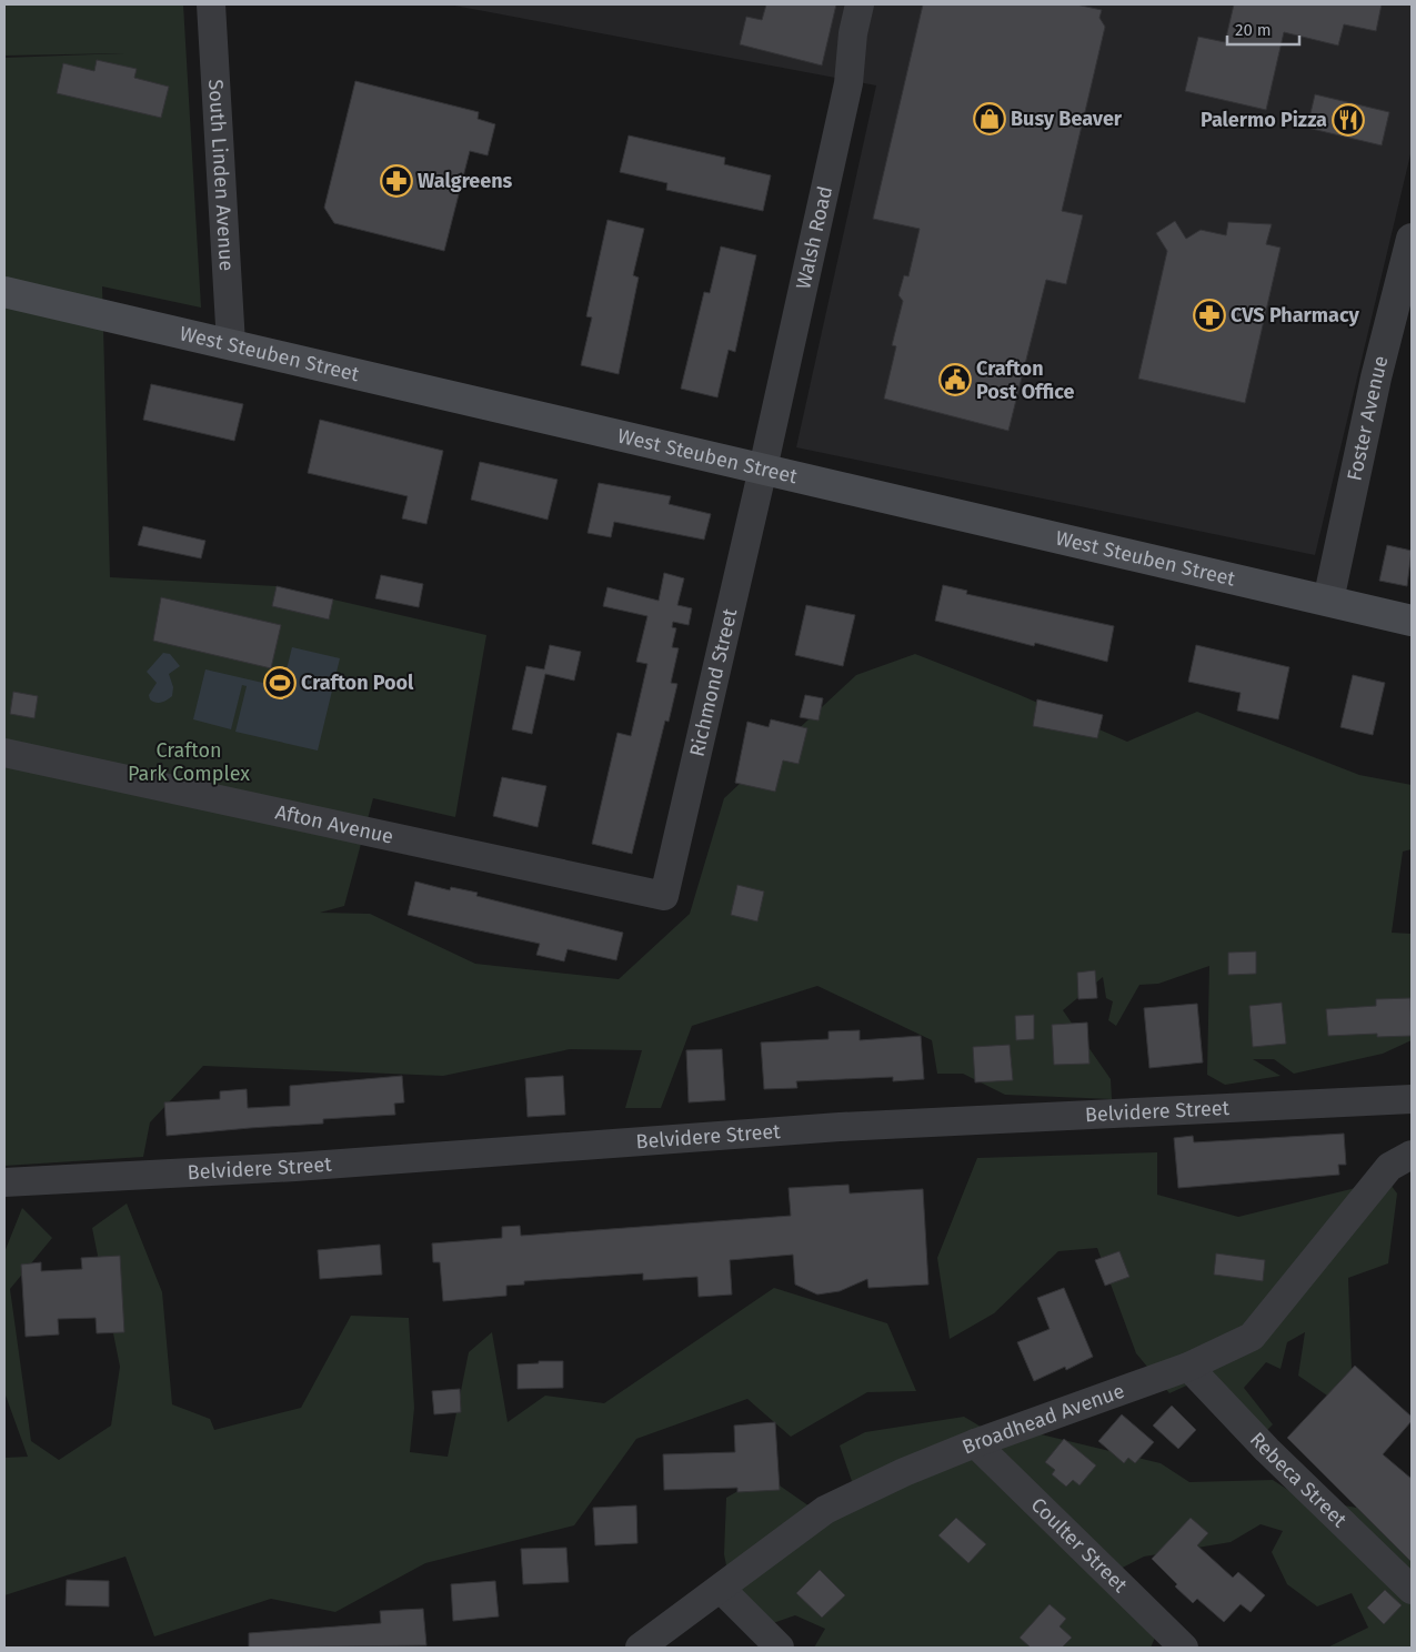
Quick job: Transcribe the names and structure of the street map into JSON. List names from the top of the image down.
{
  "streets": {
    "main road": ["West Steuben Street"],
    "street": [
      "South Linden Avenue",
      "Walsh Road",
      "Foster Avenue",
      "Richmond Street",
      "Afton Avenue",
      "Belvidere Street",
      "Broadhead Avenue",
      "Rebeca Street",
      "Coulter Street"
    ]
  },
  "crossings": [
    ["South Linden Avenue", "West Steuben Street"],
    ["Walsh Road", "West Steuben Street"],
    ["Walsh Road", "Richmond Street"],
    ["West Steuben Street", "Foster Avenue"],
    ["West Steuben Street", "Richmond Street"],
    ["Richmond Street", "Afton Avenue"],
    ["Broadhead Avenue", "Rebeca Street"],
    ["Broadhead Avenue", "Coulter Street"]
  ],
  "parks": ["Crafton Park Complex"],
  "places": {
    "shop": ["Busy Beaver"],
    "restaurant": ["Palermo Pizza"],
    "pharmacy": ["Walgreens", "CVS Pharmacy"],
    "public building": ["Crafton Post Office"],
    "sports": ["Crafton Pool"]
  },
  "scale_bar": "20 m"
}
